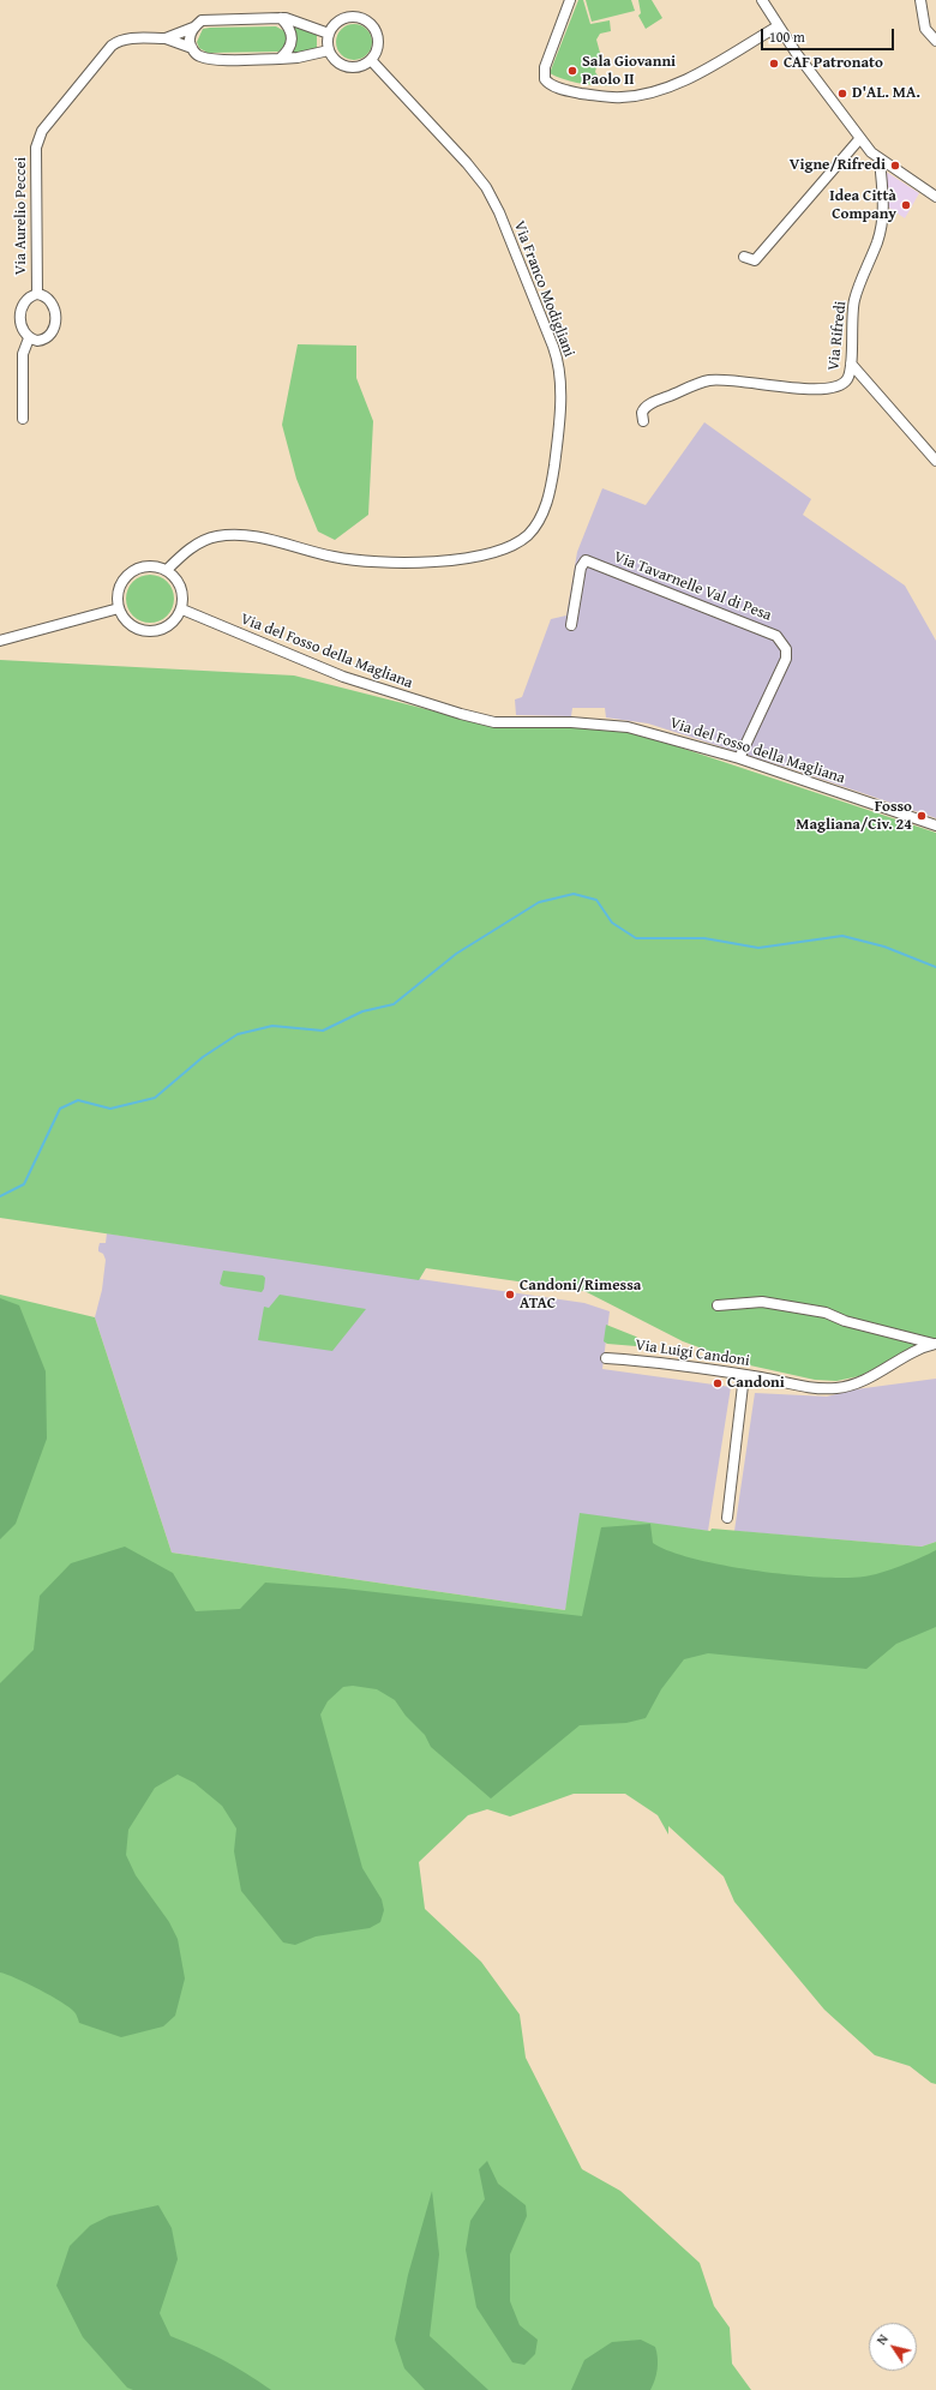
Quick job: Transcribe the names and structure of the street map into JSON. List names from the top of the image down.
{
  "streets": {
    "street": [
      "Via Aurelio Peccei",
      "Via Franco Modigliani",
      "Via Rifredi",
      "Via Tavarnelle Val di Pesa",
      "Via del Fosso della Magliana",
      "Via Luigi Candoni"
    ]
  },
  "crossings": [
    ["Via Aurelio Peccei", "Via Franco Modigliani"],
    ["Via Franco Modigliani", "Via del Fosso della Magliana"],
    ["Via Tavarnelle Val di Pesa", "Via del Fosso della Magliana"]
  ],
  "places": [
    "CAF Patronato",
    "Sala Giovanni Paolo II",
    "D'AL. MA.",
    "Vigne/Rifredi",
    "Idea Città Company",
    "Fosso Magliana/Civ. 24",
    "Candoni/Rimessa ATAC",
    "Candoni"
  ],
  "scale_bar": "100 m",
  "north": "top left"
}
